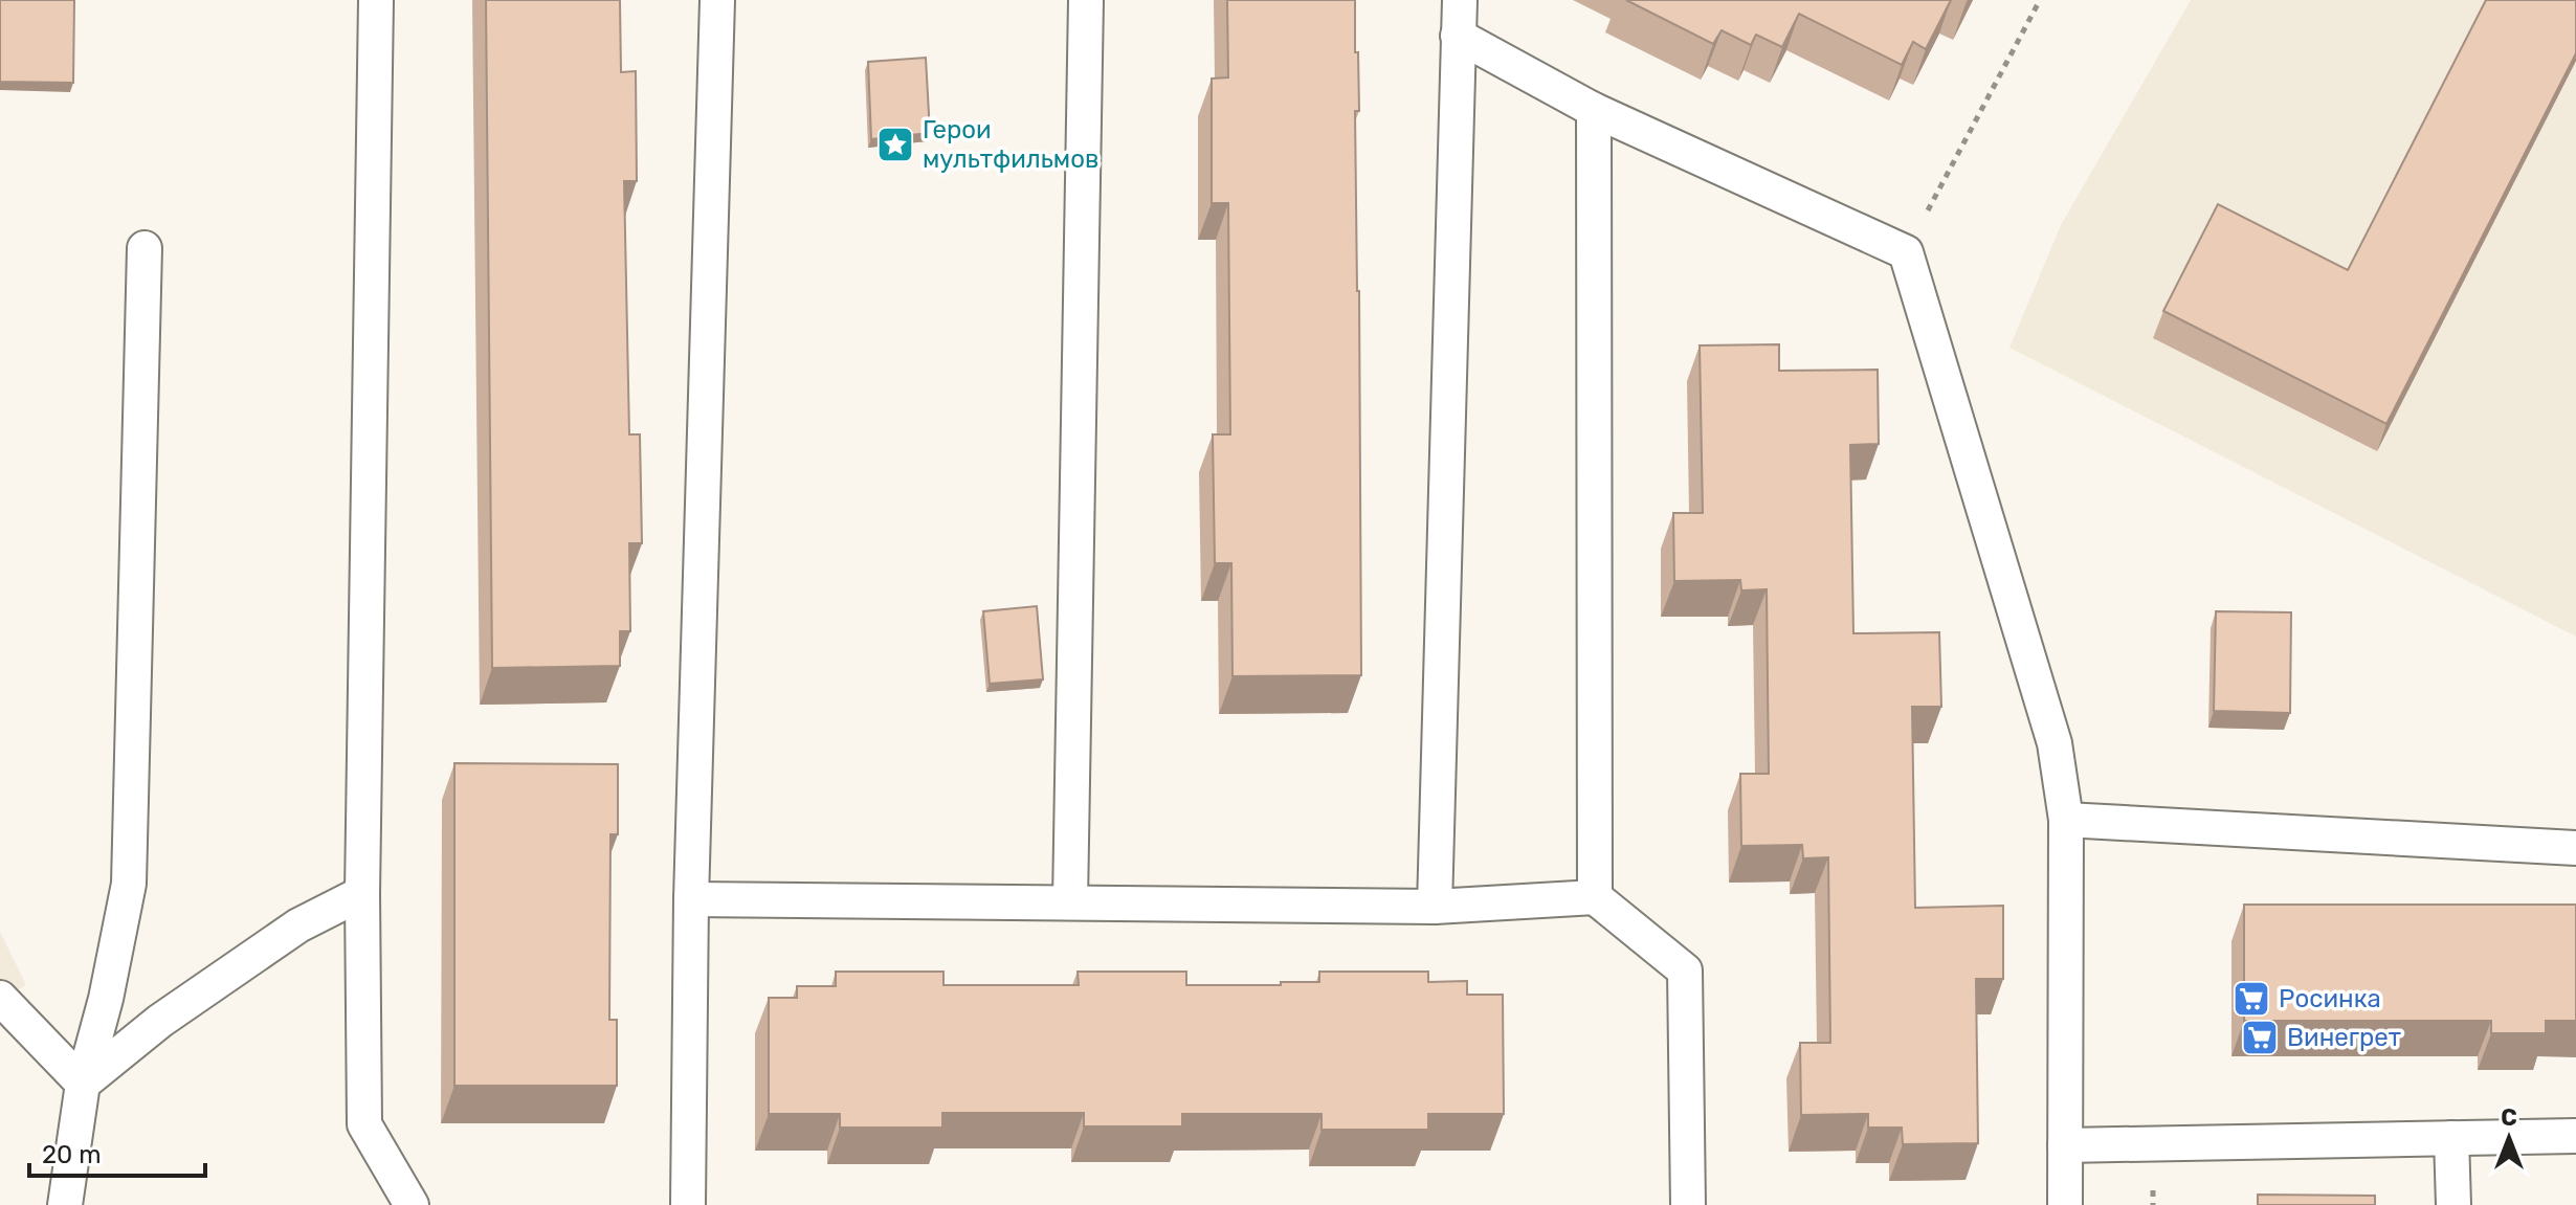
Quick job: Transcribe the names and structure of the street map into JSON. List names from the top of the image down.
{
  "places": {
    "place": ["Герои мультфильмов"],
    "supermarket": ["Росинка", "Винегрет"]
  },
  "scale_bar": "20 m",
  "north": "top"
}
